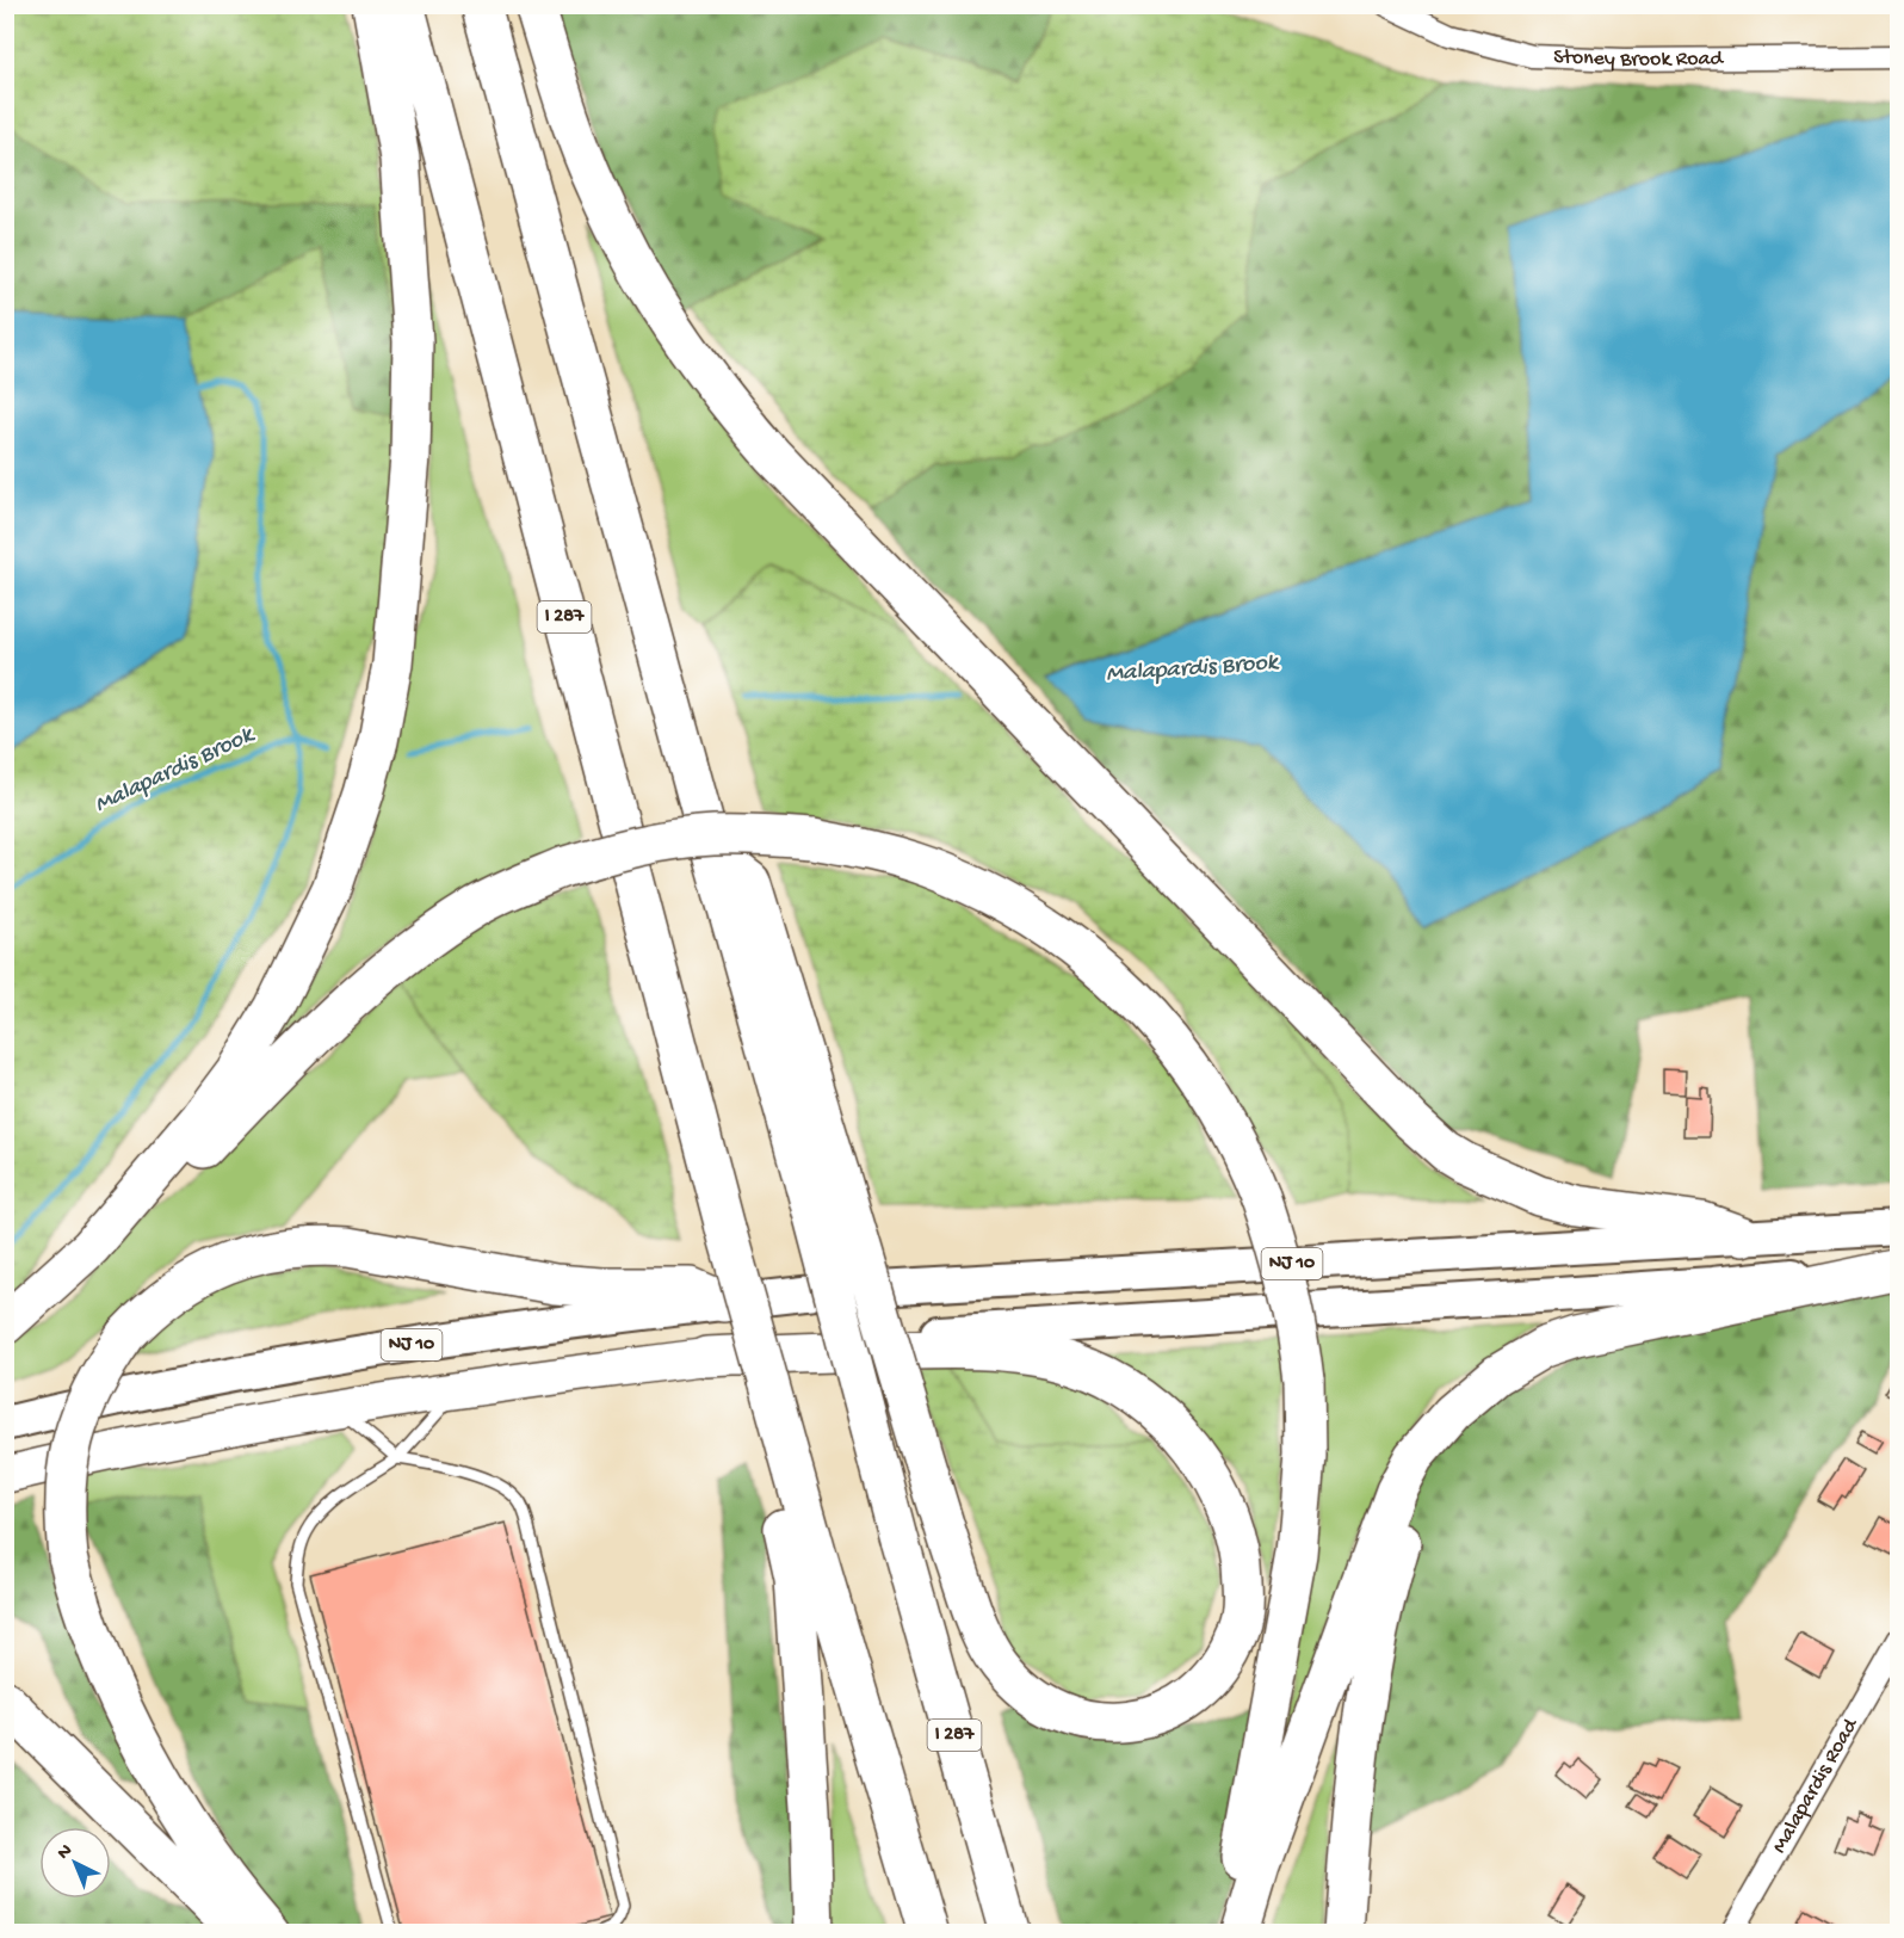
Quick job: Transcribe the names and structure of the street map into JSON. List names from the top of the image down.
{
  "streets": {
    "highway": ["I 287", "NJ 10"],
    "street": ["Stoney Brook Road", "Malapardis Road"]
  },
  "water": ["Malapardis Brook"],
  "north": "top left"
}
